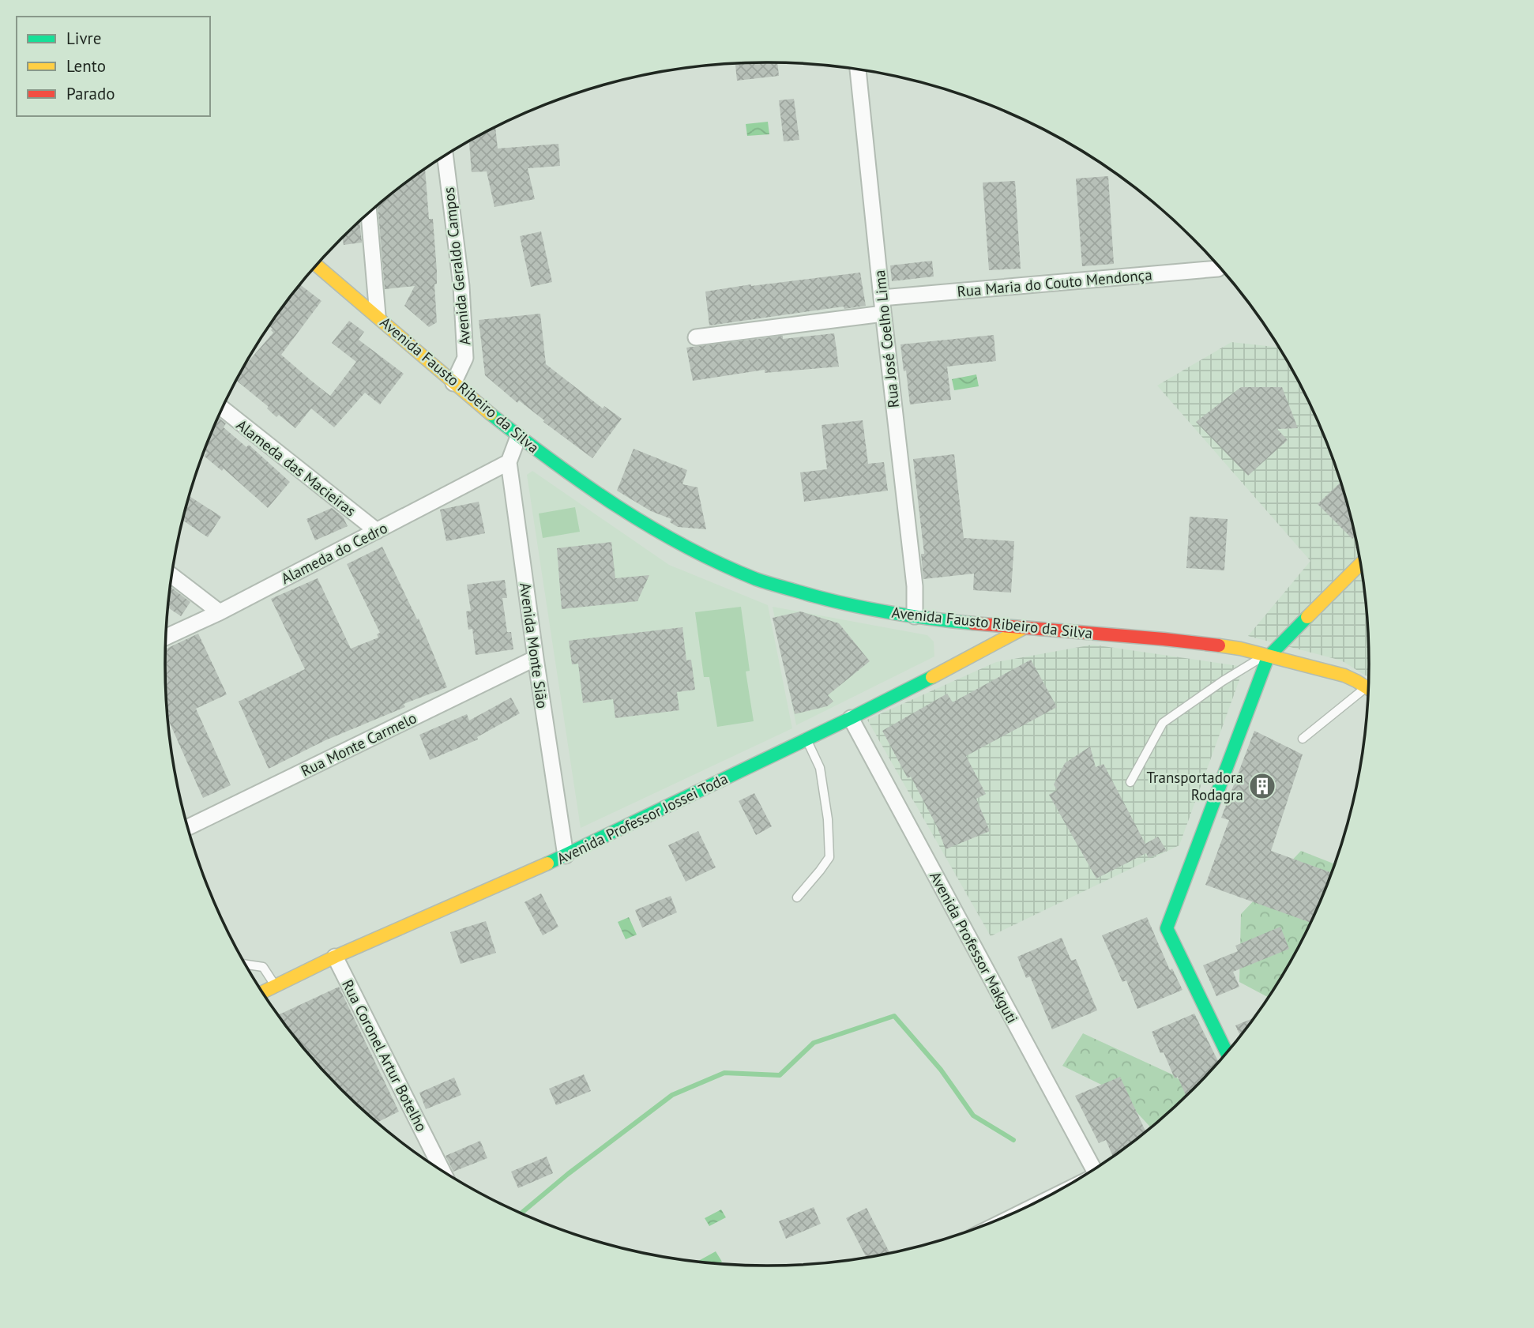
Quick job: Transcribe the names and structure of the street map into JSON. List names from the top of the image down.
{
  "streets": {
    "street": [
      "Avenida Geraldo Campos",
      "Rua Maria do Couto Mendonça",
      "Rua José Coelho Lima",
      "Avenida Fausto Ribeiro da Silva",
      "Alameda das Macieiras",
      "Alameda do Cedro",
      "Avenida Monte Sião",
      "Rua Monte Carmelo",
      "Avenida Professor Jossei Toda",
      "Avenida Professor Makguti",
      "Rua Coronel Artur Botelho"
    ]
  },
  "crossings": [
    ["Avenida Geraldo Campos", "Avenida Fausto Ribeiro da Silva"],
    ["Rua Maria do Couto Mendonça", "Rua José Coelho Lima"],
    ["Rua José Coelho Lima", "Avenida Fausto Ribeiro da Silva"],
    ["Avenida Fausto Ribeiro da Silva", "Avenida Monte Sião"],
    ["Avenida Fausto Ribeiro da Silva", "Avenida Professor Jossei Toda"],
    ["Alameda das Macieiras", "Alameda do Cedro"],
    ["Alameda do Cedro", "Avenida Monte Sião"],
    ["Avenida Monte Sião", "Rua Monte Carmelo"],
    ["Avenida Monte Sião", "Avenida Professor Jossei Toda"],
    ["Avenida Professor Jossei Toda", "Avenida Professor Makguti"],
    ["Avenida Professor Jossei Toda", "Rua Coronel Artur Botelho"]
  ],
  "places": {
    "building": ["Transportadora Rodagra"]
  },
  "legend": ["Livre", "Lento", "Parado"]
}
